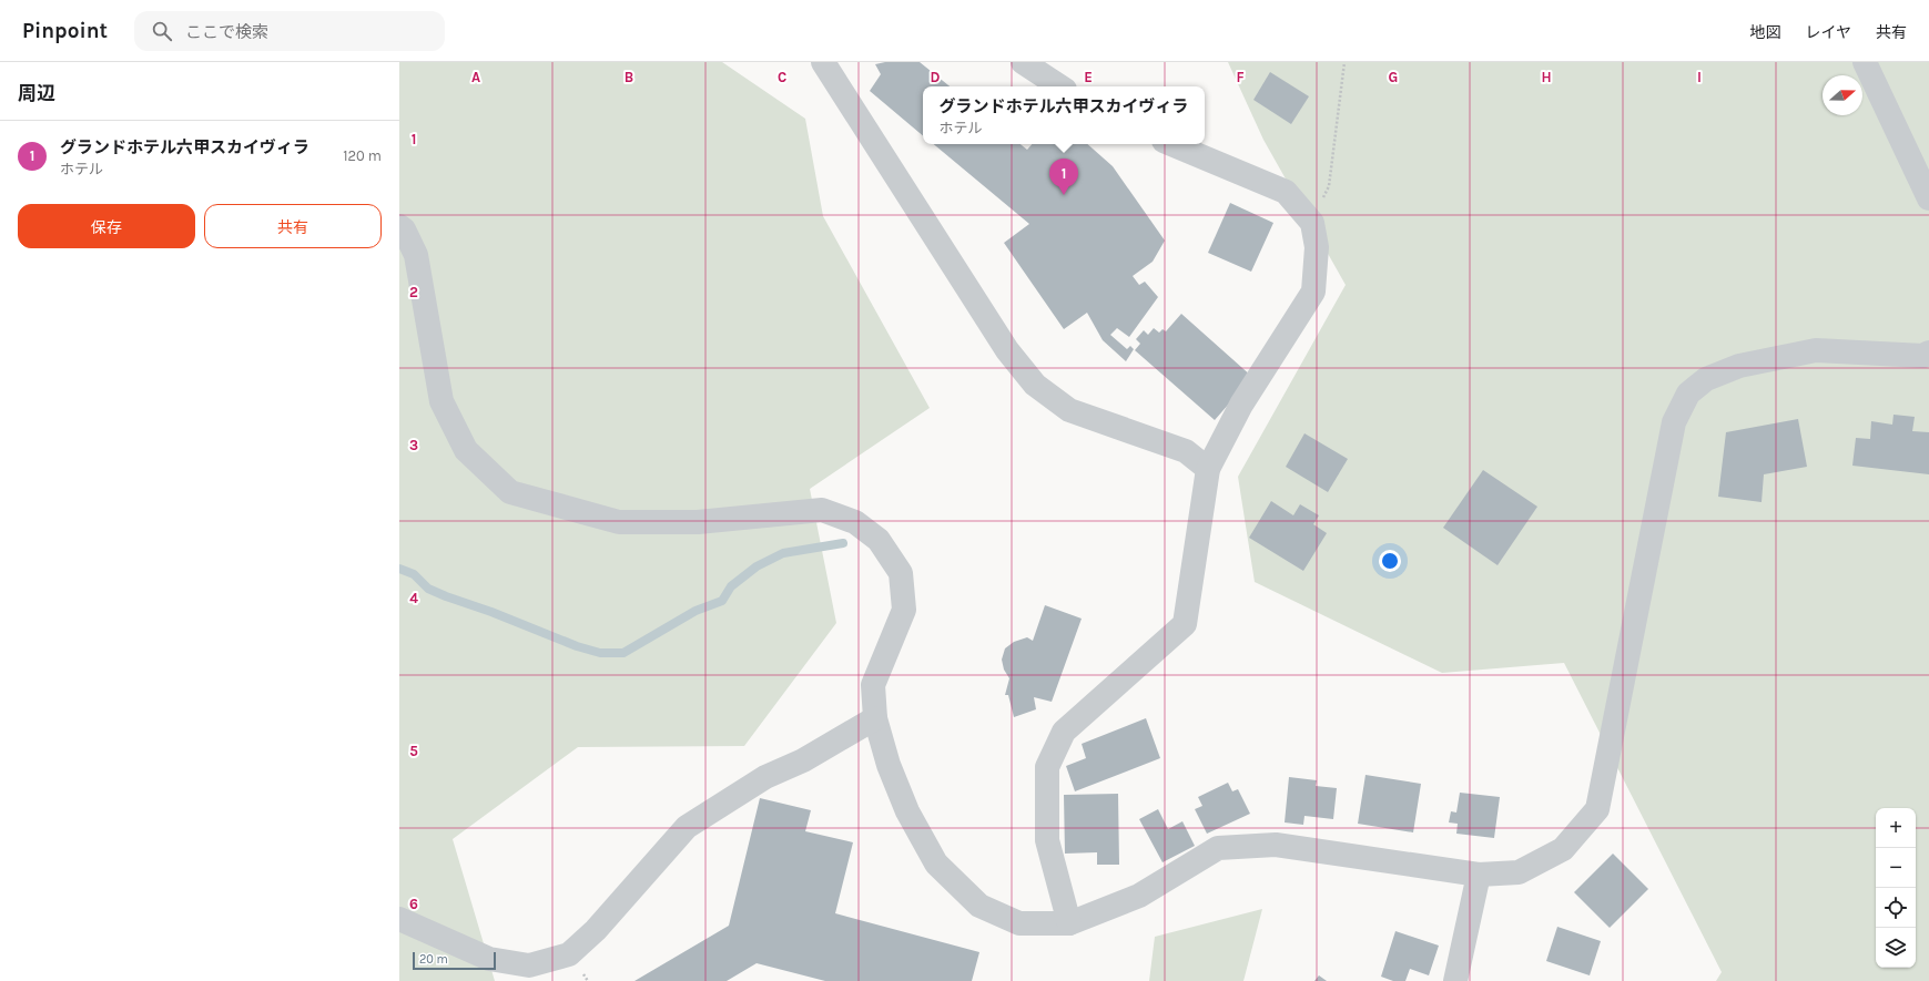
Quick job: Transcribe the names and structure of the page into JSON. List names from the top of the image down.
{
  "scale_bar": "20 m",
  "north": "right",
  "page": {
    "header": "Pinpoint",
    "search": "ここで検索",
    "nav": ["地図", "レイヤ", "共有"],
    "heading": "周辺",
    "popup": ["グランドホテル六甲スカイヴィラ", "ホテル"],
    "list": [
      {
        "mark": "1",
        "name": "グランドホテル六甲スカイヴィラ",
        "note": "ホテル",
        "value": "120 m"
      }
    ],
    "pins": "1",
    "buttons": ["保存", "共有"],
    "map_buttons": ["+", "−"],
    "scale": "20 m"
  },
  "grid": {
    "columns": [
      "A",
      "B",
      "C",
      "D",
      "E",
      "F",
      "G",
      "H",
      "I"
    ],
    "rows": [
      "1",
      "2",
      "3",
      "4",
      "5",
      "6"
    ]
  }
}
